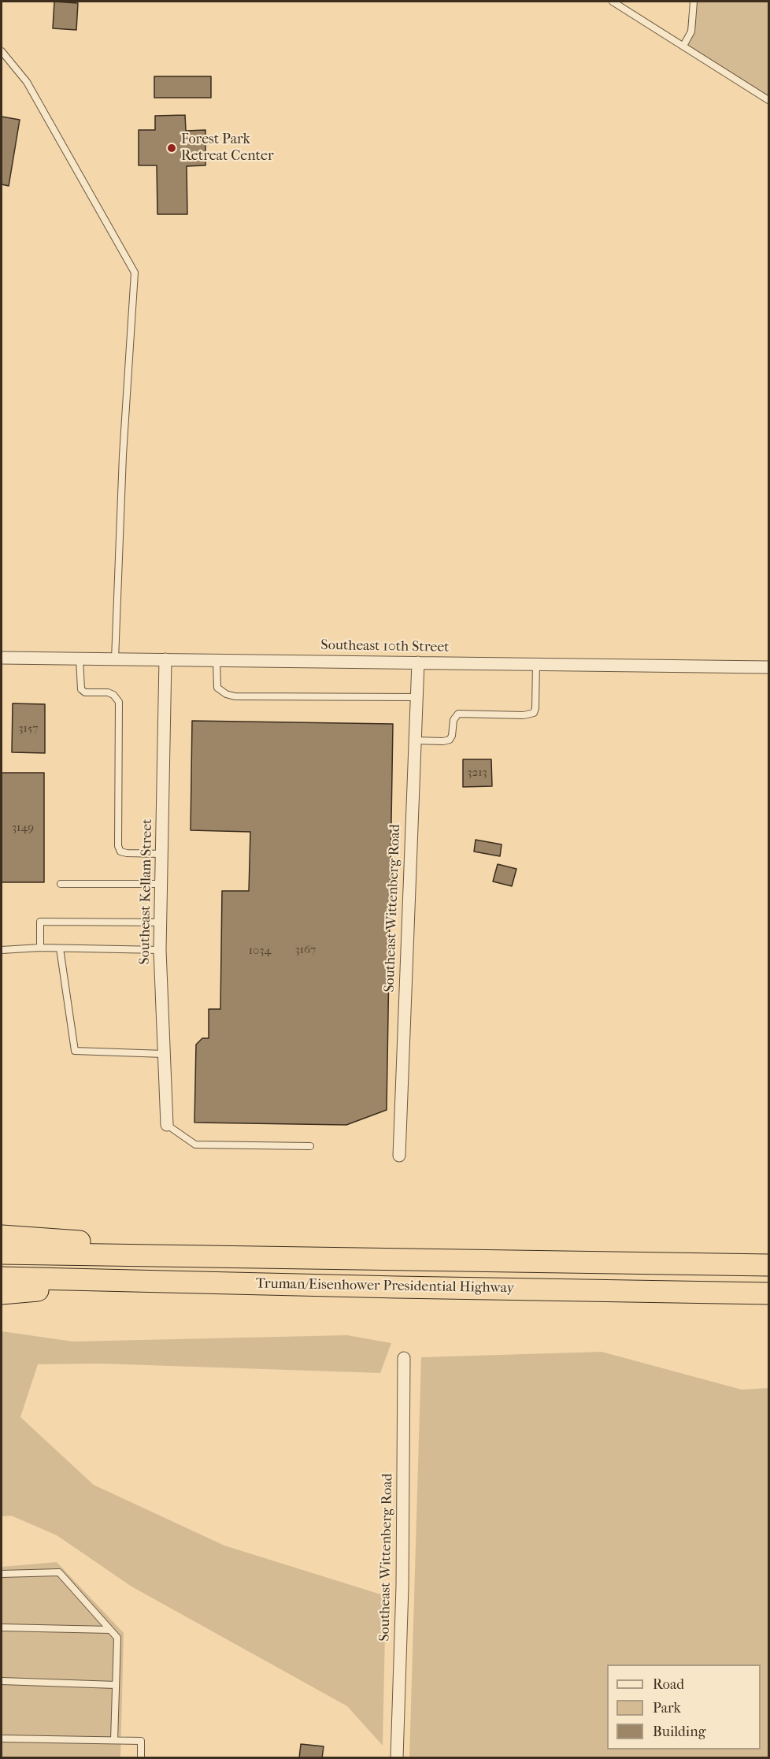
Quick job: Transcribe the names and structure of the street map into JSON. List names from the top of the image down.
{
  "streets": {
    "highway": ["Truman/Eisenhower Presidential Highway"],
    "street": ["Southeast 10th Street", "Southeast Kellam Street", "Southeast Wittenberg Road"]
  },
  "crossings": [
    ["Southeast 10th Street", "Southeast Kellam Street"],
    ["Southeast 10th Street", "Southeast Wittenberg Road"]
  ],
  "places": ["Forest Park Retreat Center"],
  "house_numbers": [
    "3157",
    "3213",
    "3149",
    "3167",
    "1034"
  ],
  "legend": ["Road", "Park", "Building"]
}
